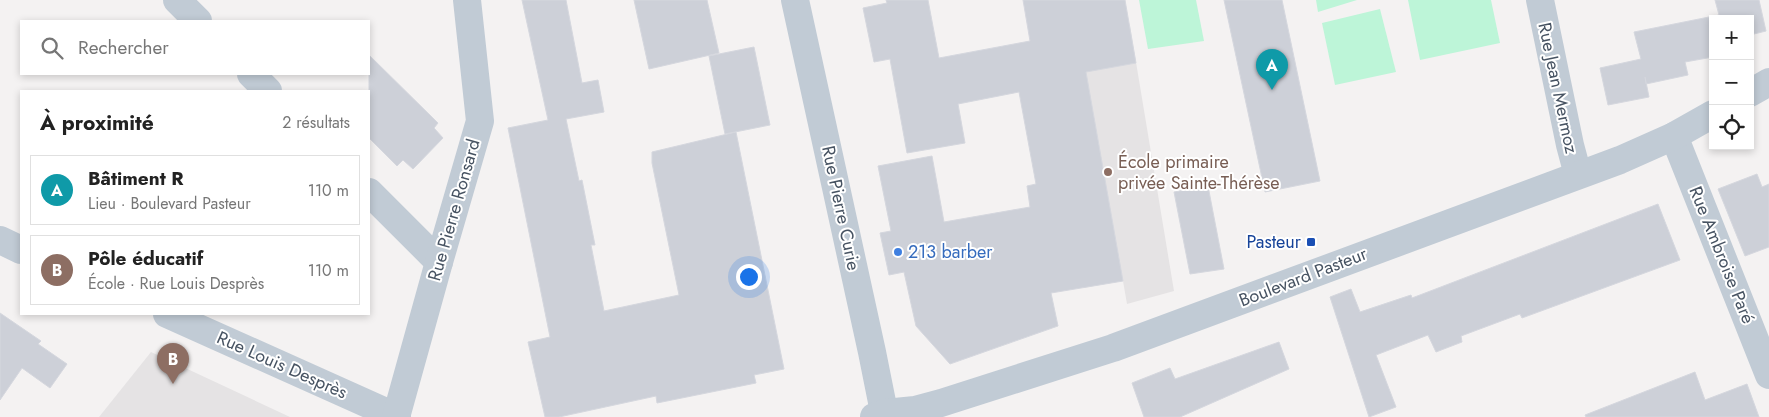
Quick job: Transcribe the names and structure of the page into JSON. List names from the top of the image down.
{
  "streets": {
    "street": [
      "Rue Jean Mermoz",
      "Rue Pierre Curie",
      "Rue Pierre Ronsard",
      "Rue Ambroise Paré",
      "Boulevard Pasteur",
      "Rue Louis Desprès"
    ]
  },
  "crossings": [
    ["Rue Jean Mermoz", "Boulevard Pasteur"],
    ["Rue Pierre Curie", "Boulevard Pasteur"],
    ["Rue Pierre Ronsard", "Rue Louis Desprès"],
    ["Rue Ambroise Paré", "Boulevard Pasteur"]
  ],
  "places": {
    "other": ["École primaire privée Sainte-Thérèse", "213 barber"],
    "transit": ["Pasteur"]
  },
  "page": {
    "map_buttons": ["+", "−"],
    "search": "Rechercher",
    "pins": ["A", "B"],
    "heading": ["À proximité", "2 résultats"],
    "list": [
      {
        "mark": "A",
        "name": "Bâtiment R",
        "note": "Lieu · Boulevard Pasteur",
        "value": "110 m"
      },
      {
        "mark": "B",
        "name": "Pôle éducatif",
        "note": "École · Rue Louis Desprès",
        "value": "110 m"
      }
    ]
  }
}
